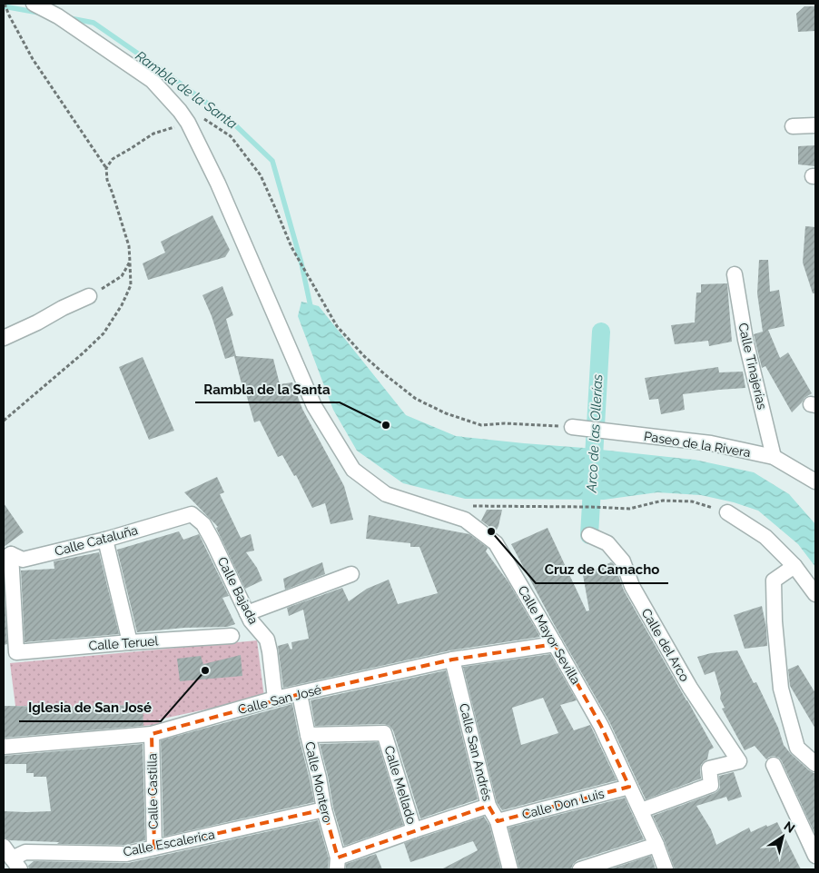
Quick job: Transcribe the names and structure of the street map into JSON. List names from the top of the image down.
{
  "streets": {
    "street": [
      "Calle Tinajerías",
      "Paseo de la Rivera",
      "Calle Cataluña",
      "Calle Bajada",
      "Calle Mayor Sevilla",
      "Calle Teruel",
      "Calle del Arco",
      "Calle San José",
      "Calle San Andrés",
      "Calle Montero",
      "Calle Mellado",
      "Calle Castilla",
      "Calle Don Luis",
      "Calle Escalerica"
    ]
  },
  "crossings": [
    ["Calle Tinajerías", "Paseo de la Rivera"],
    ["Calle Cataluña", "Calle Bajada"],
    ["Calle Cataluña", "Calle Teruel"],
    ["Calle Bajada", "Calle San José"],
    ["Calle Mayor Sevilla", "Calle del Arco"],
    ["Calle Mayor Sevilla", "Calle San José"],
    ["Calle Mayor Sevilla", "Calle Don Luis"],
    ["Calle San José", "Calle San Andrés"],
    ["Calle San José", "Calle Montero"],
    ["Calle San José", "Calle Castilla"],
    ["Calle San Andrés", "Calle Don Luis"],
    ["Calle Montero", "Calle Mellado"],
    ["Calle Montero", "Calle Escalerica"],
    ["Calle Castilla", "Calle Escalerica"]
  ],
  "water": ["Rambla de la Santa", "Arco de las Ollerías"],
  "places": ["Rambla de la Santa", "Cruz de Camacho", "Iglesia de San José"],
  "north": "top right"
}
